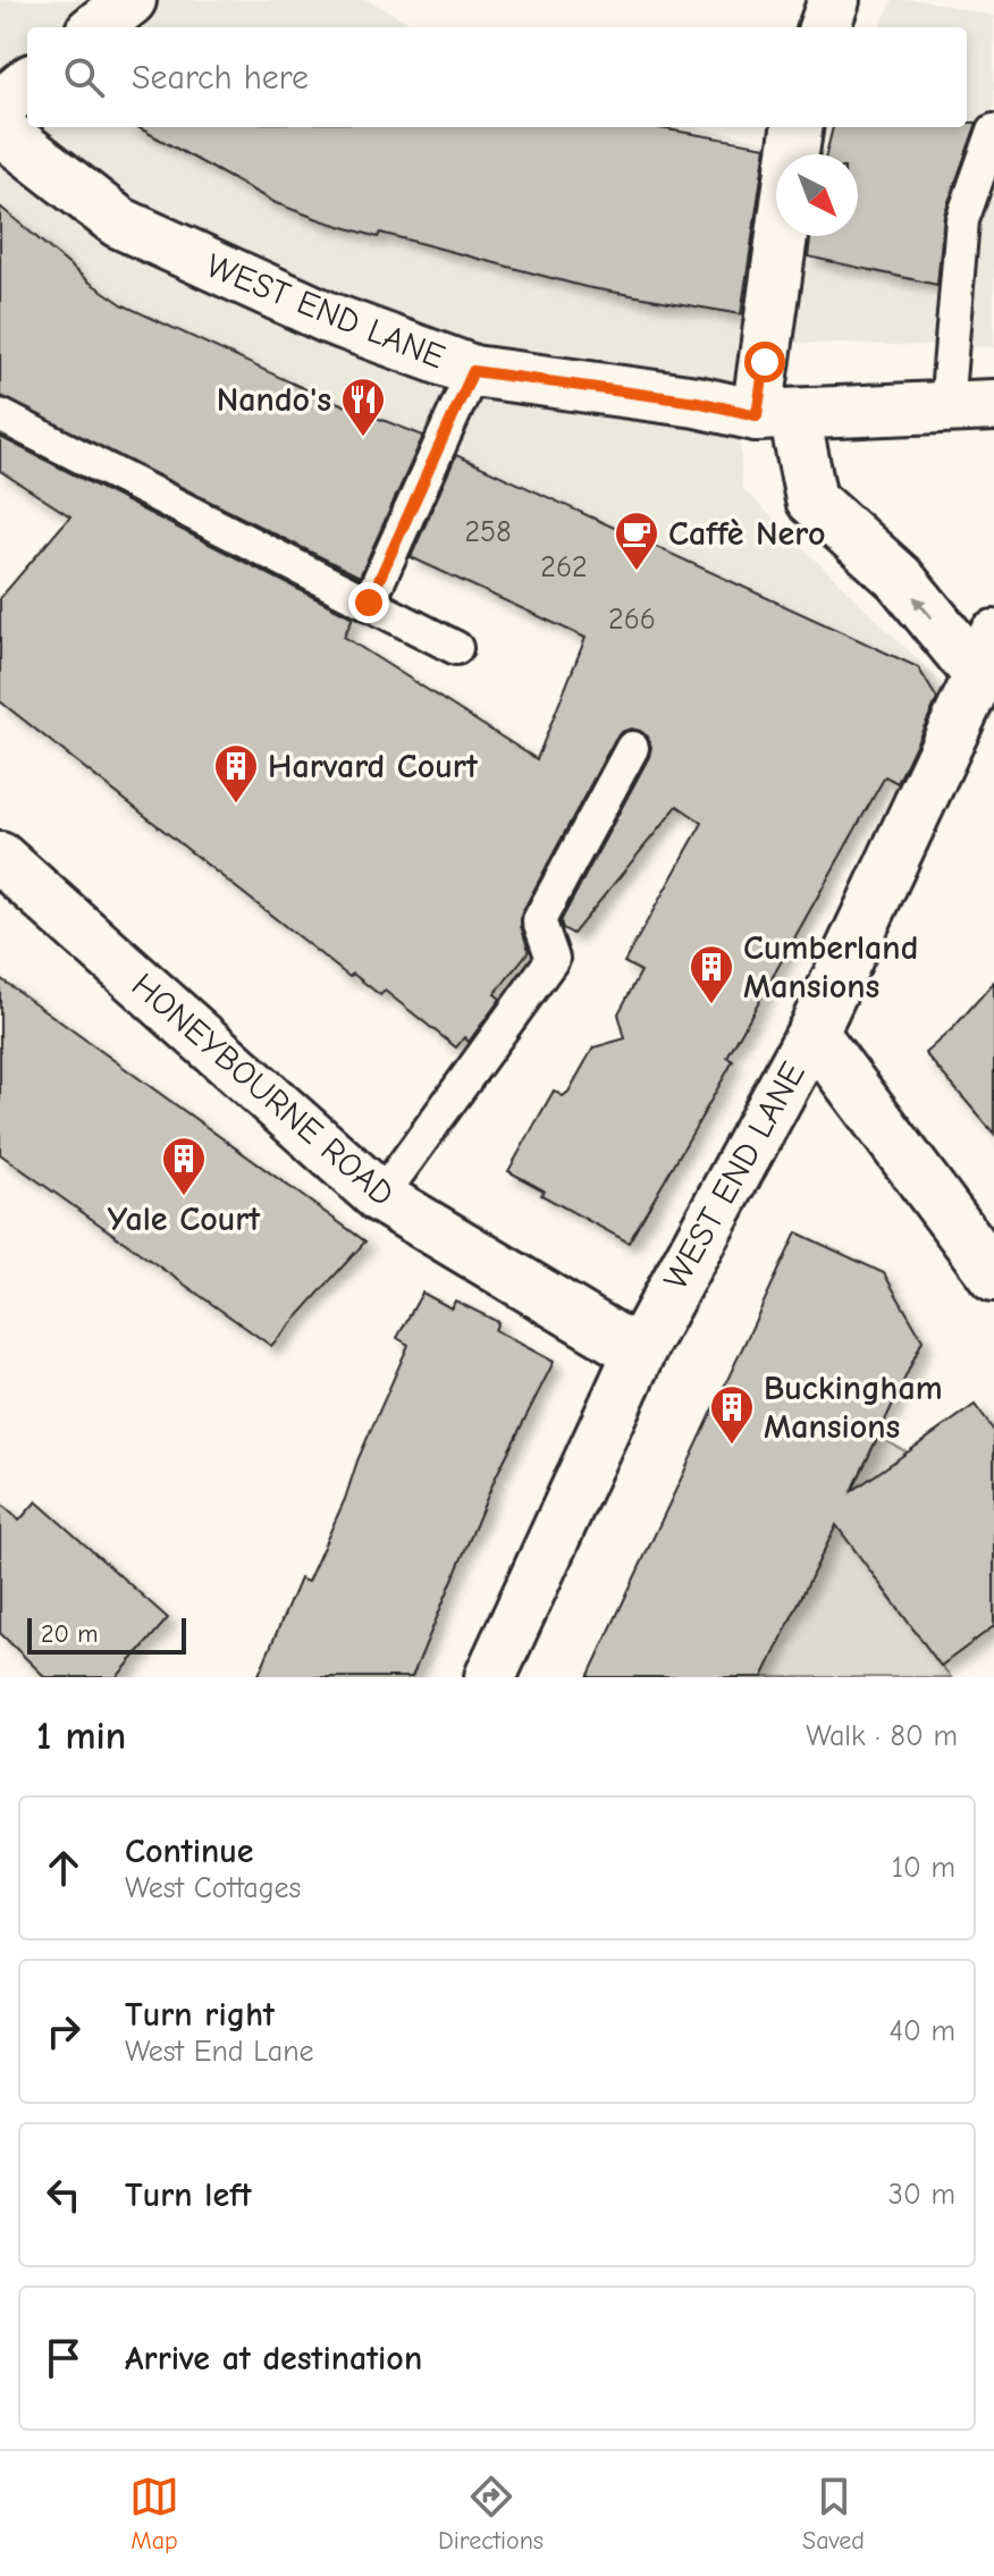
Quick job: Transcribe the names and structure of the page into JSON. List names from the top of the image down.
{
  "streets": {
    "street": ["WEST END LANE", "HONEYBOURNE ROAD"]
  },
  "crossings": [
    ["WEST END LANE", "HONEYBOURNE ROAD"]
  ],
  "places": {
    "restaurant": ["Nando's"],
    "cafe": ["Caffè Nero"],
    "building": [
      "Harvard Court",
      "Cumberland Mansions",
      "Yale Court",
      "Buckingham Mansions"
    ]
  },
  "house_numbers": ["258", "262", "266"],
  "scale_bar": "20 m",
  "north": "bottom right",
  "page": {
    "search": "Search here",
    "scale": "20 m",
    "heading": ["1 min", "Walk · 80 m"],
    "list": [
      ["Continue", "West Cottages", "10 m"],
      ["Turn right", "West End Lane", "40 m"],
      ["Turn left", "30 m"],
      "Arrive at destination"
    ],
    "nav": ["Map", "Directions", "Saved"]
  }
}
